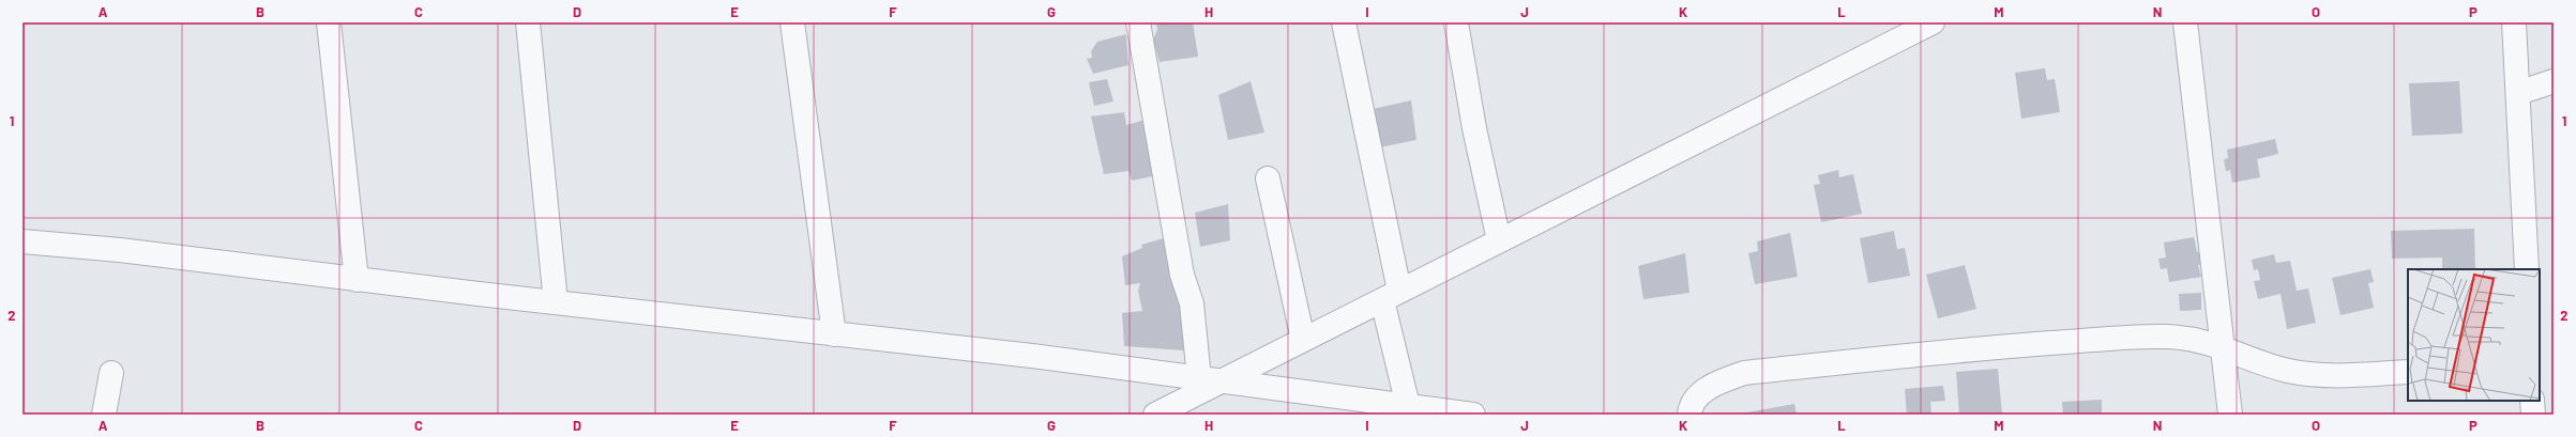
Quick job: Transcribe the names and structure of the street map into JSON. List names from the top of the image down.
{
  "grid": {
    "columns": [
      "A",
      "B",
      "C",
      "D",
      "E",
      "F",
      "G",
      "H",
      "I",
      "J",
      "K",
      "L",
      "M",
      "N",
      "O",
      "P"
    ],
    "rows": ["1", "2"]
  }
}
